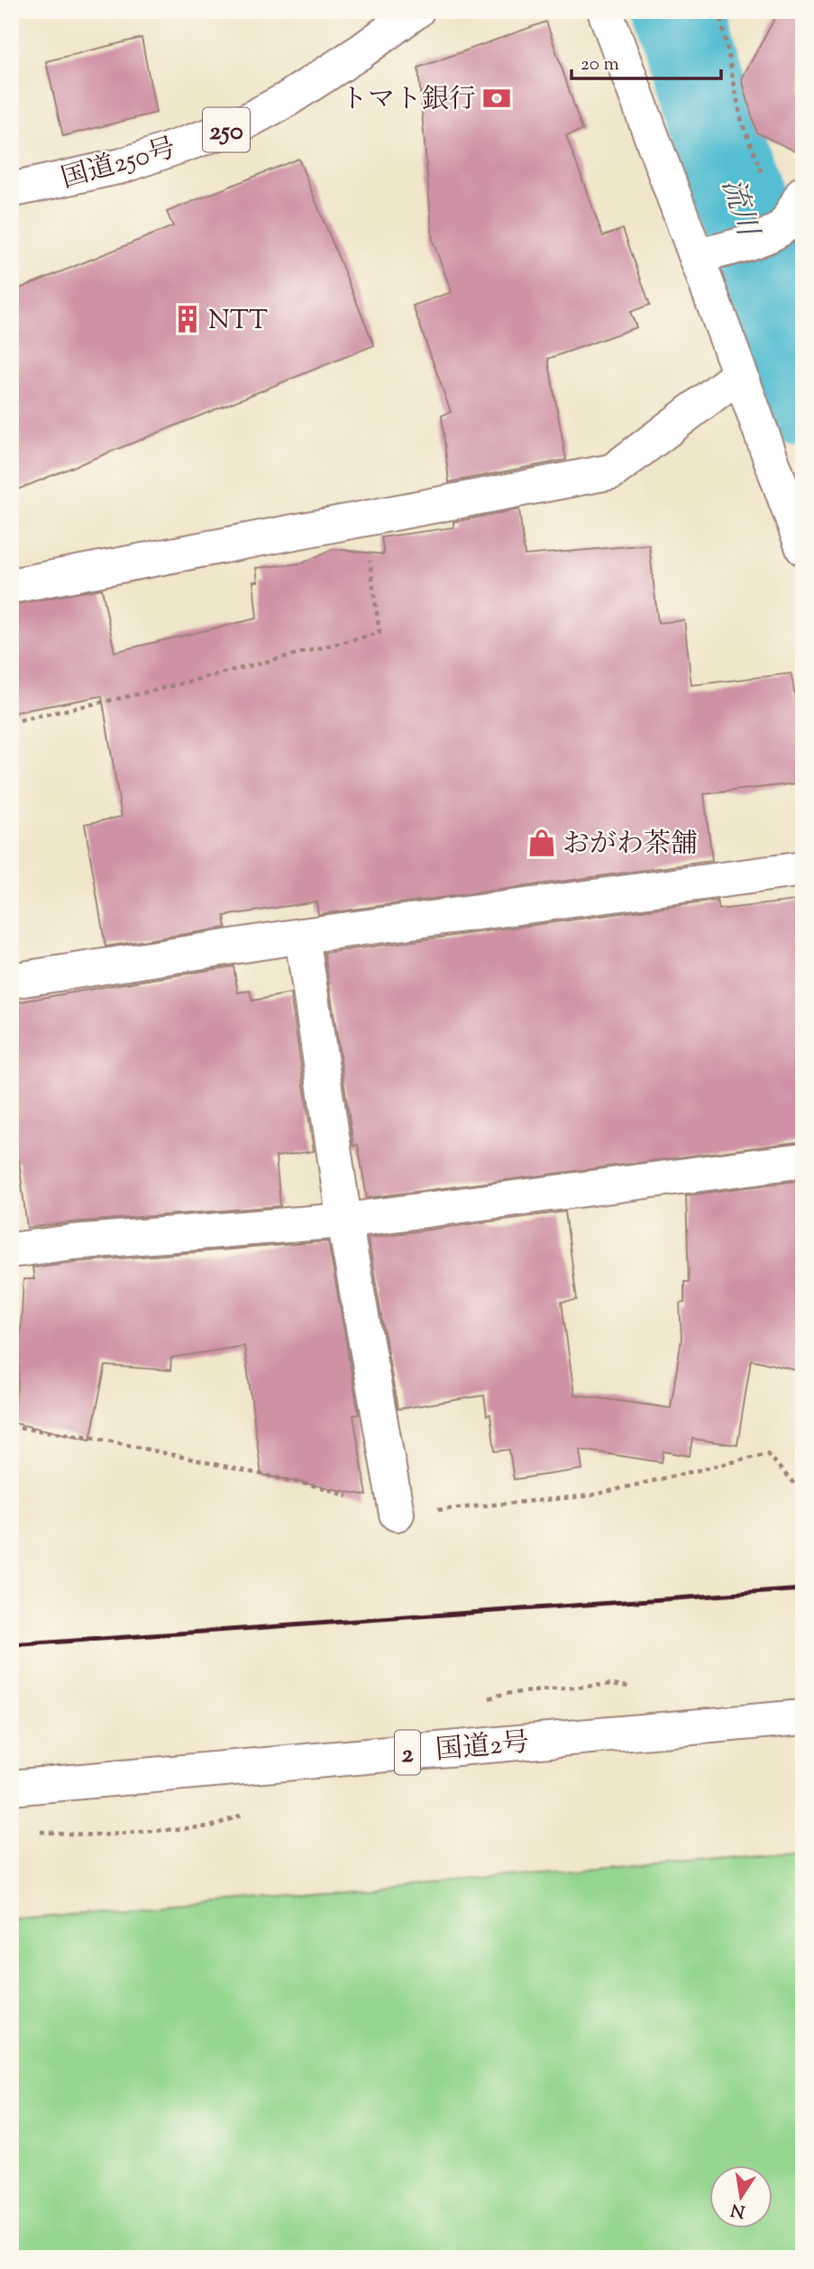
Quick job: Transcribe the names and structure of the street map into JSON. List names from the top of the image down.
{
  "streets": {
    "main road": [
      "250",
      "国道250号",
      "国道2号",
      "2"
    ]
  },
  "water": ["流川"],
  "places": {
    "bank": ["トマト銀行"],
    "building": ["NTT"],
    "shop": ["おがわ茶舗"]
  },
  "scale_bar": "20 m",
  "north": "bottom"
}
